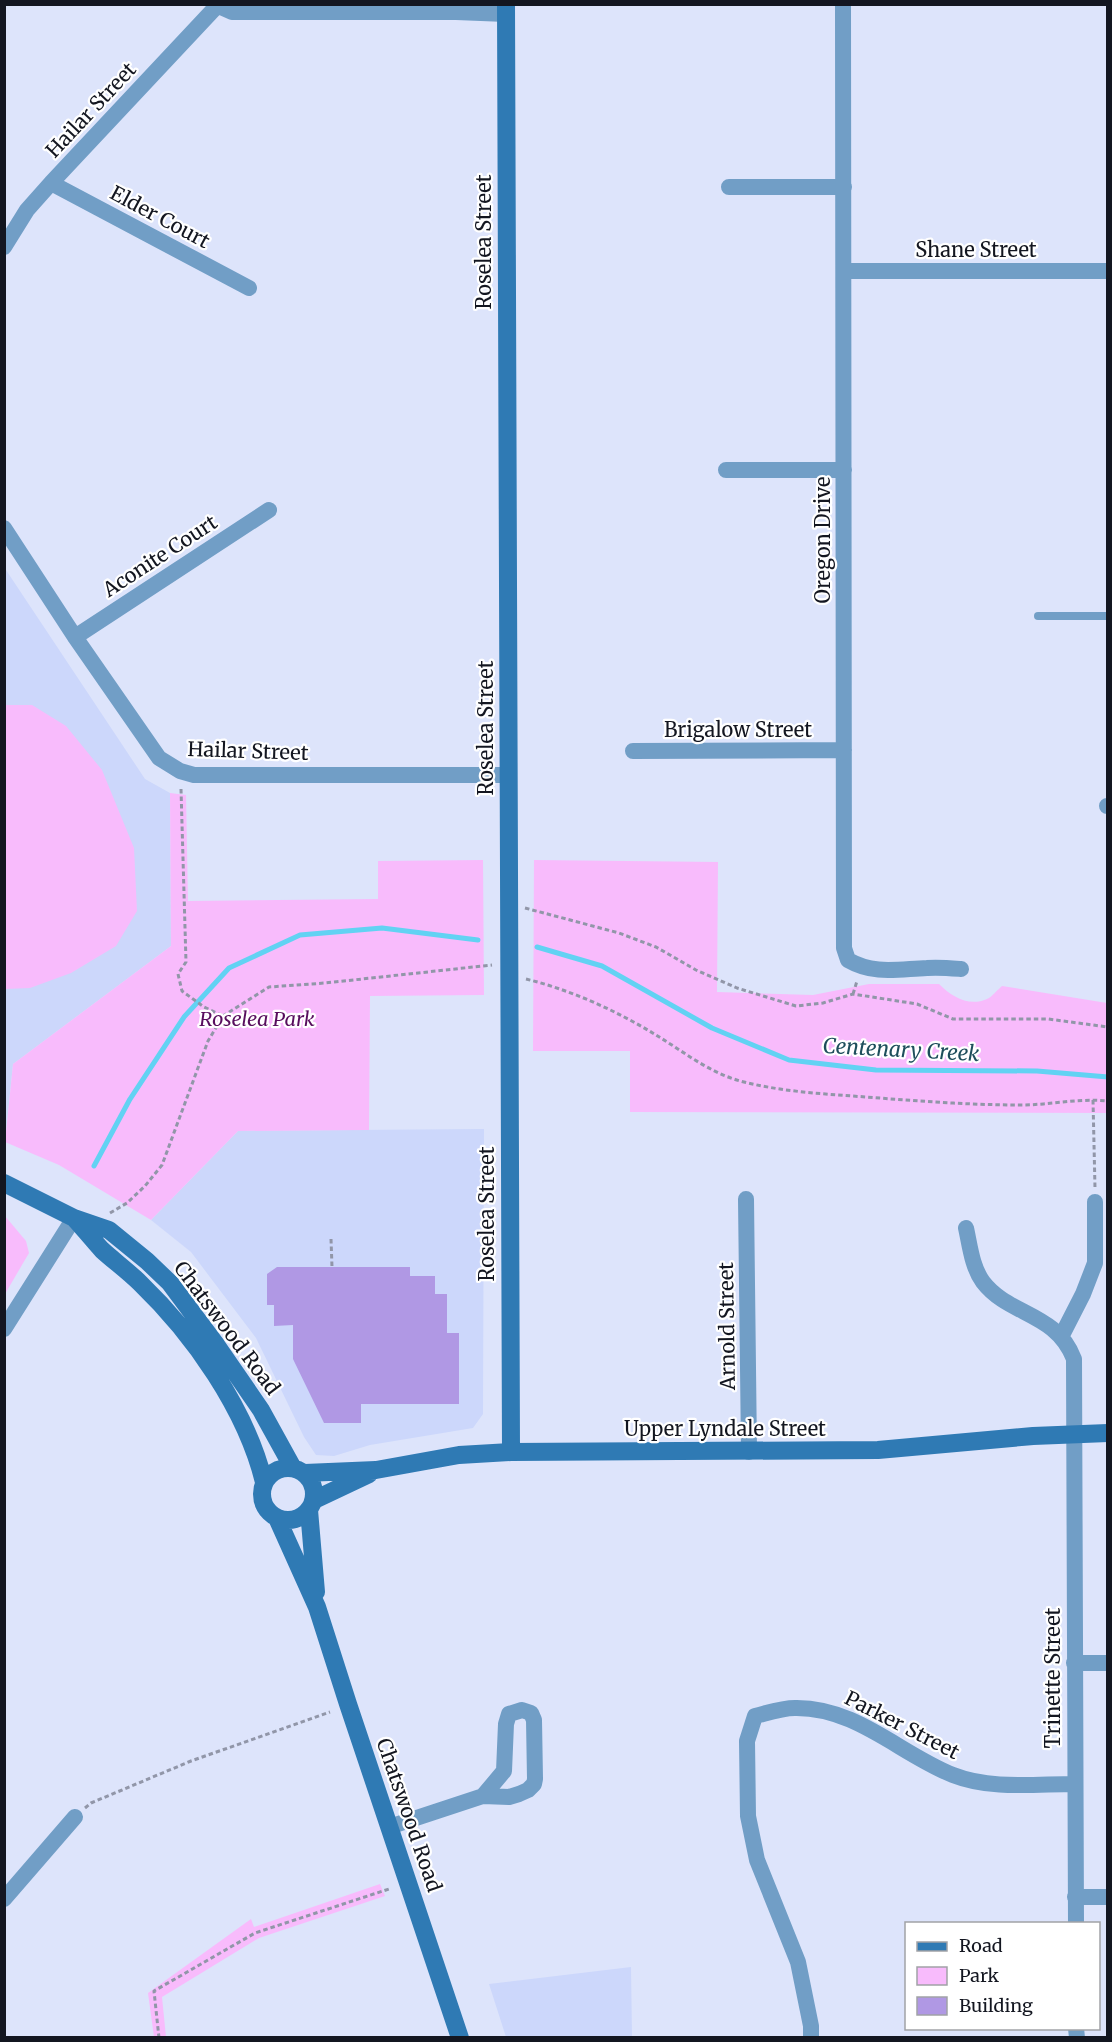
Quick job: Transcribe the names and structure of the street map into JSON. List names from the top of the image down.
{
  "streets": {
    "street": [
      "Hailar Street",
      "Elder Court",
      "Roselea Street",
      "Shane Street",
      "Oregon Drive",
      "Aconite Court",
      "Brigalow Street",
      "Arnold Street",
      "Chatswood Road",
      "Upper Lyndale Street",
      "Trinette Street",
      "Parker Street"
    ]
  },
  "crossings": [
    ["Hailar Street", "Elder Court"],
    ["Hailar Street", "Roselea Street"],
    ["Hailar Street", "Aconite Court"],
    ["Roselea Street", "Upper Lyndale Street"],
    ["Shane Street", "Oregon Drive"],
    ["Oregon Drive", "Brigalow Street"],
    ["Arnold Street", "Upper Lyndale Street"],
    ["Chatswood Road", "Upper Lyndale Street"],
    ["Upper Lyndale Street", "Trinette Street"],
    ["Trinette Street", "Parker Street"]
  ],
  "water": ["Centenary Creek"],
  "parks": ["Roselea Park"],
  "legend": ["Road", "Park", "Building"]
}
